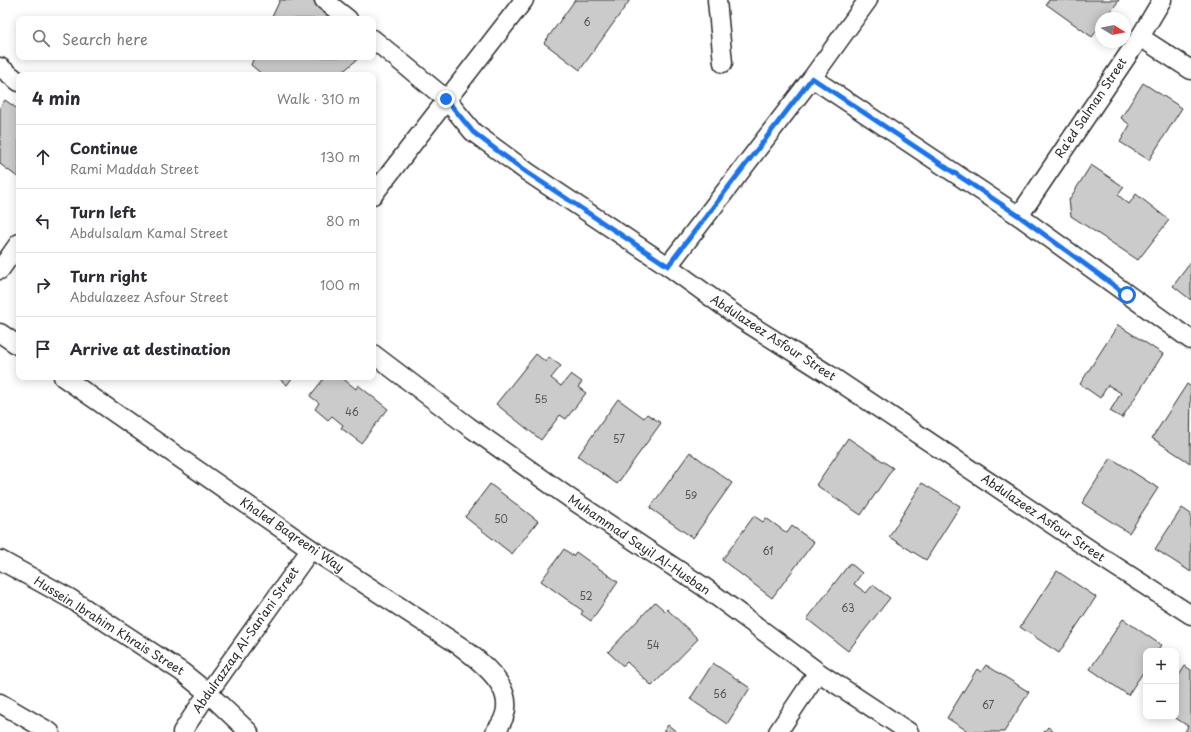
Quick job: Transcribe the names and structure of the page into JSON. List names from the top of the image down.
{
  "streets": {
    "street": [
      "Ra'ed Salman Street",
      "Abdulazeez Asfour Street",
      "Khaled Baqreeni Way",
      "Muhammad Sayil Al-Husban",
      "Hussein Ibrahim Khrais Street",
      "Abdulrazzaq Al-San'ani Street"
    ]
  },
  "crossings": [
    ["Khaled Baqreeni Way", "Abdulrazzaq Al-San'ani Street"],
    ["Hussein Ibrahim Khrais Street", "Abdulrazzaq Al-San'ani Street"]
  ],
  "house_numbers": [
    "6",
    "55",
    "46",
    "57",
    "59",
    "50",
    "61",
    "52",
    "63",
    "54",
    "56",
    "67"
  ],
  "north": "right",
  "page": {
    "search": "Search here",
    "heading": ["4 min", "Walk · 310 m"],
    "list": [
      ["Continue", "Rami Maddah Street", "130 m"],
      ["Turn left", "Abdulsalam Kamal Street", "80 m"],
      ["Turn right", "Abdulazeez Asfour Street", "100 m"],
      "Arrive at destination"
    ],
    "map_buttons": ["+", "−"]
  }
}
